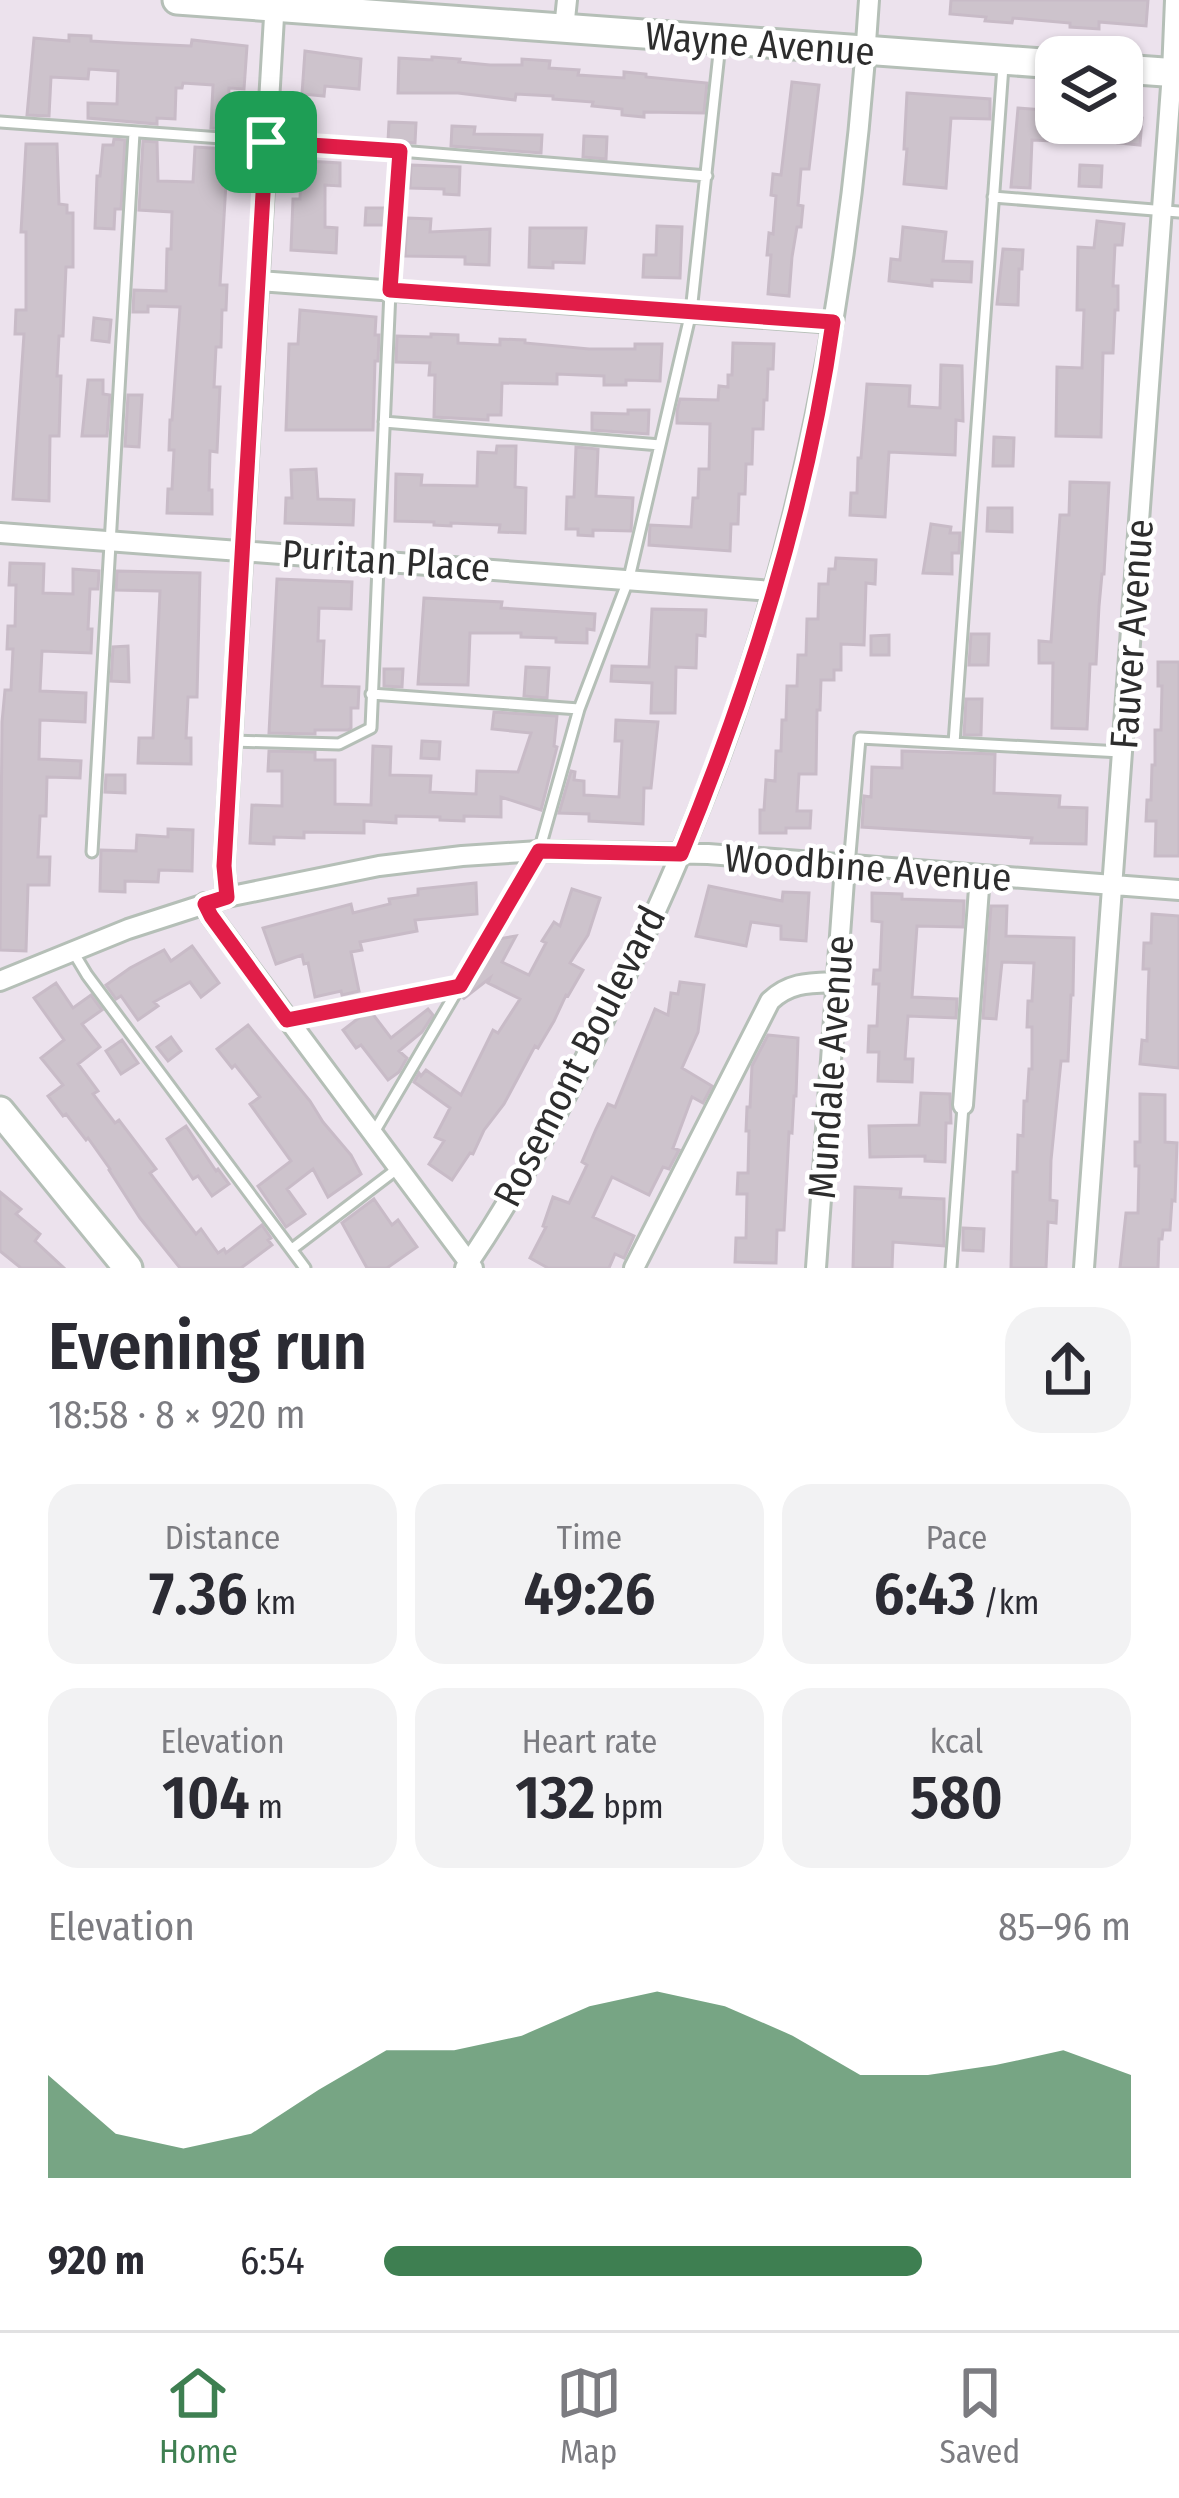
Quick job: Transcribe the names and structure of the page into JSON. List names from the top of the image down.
{
  "streets": {
    "main road": ["Wayne Avenue"],
    "street": [
      "Puritan Place",
      "Fauver Avenue",
      "Woodbine Avenue",
      "Rosemont Boulevard",
      "Mundale Avenue"
    ]
  },
  "crossings": [
    ["Wayne Avenue", "Rosemont Boulevard"],
    ["Puritan Place", "Rosemont Boulevard"],
    ["Fauver Avenue", "Woodbine Avenue"],
    ["Woodbine Avenue", "Rosemont Boulevard"],
    ["Woodbine Avenue", "Mundale Avenue"]
  ],
  "page": {
    "heading": ["Evening run", "18:58 · 8 × 920 m"],
    "stats": [
      ["Distance", "7.36 km"],
      ["Time", "49:26"],
      ["Pace", "6:43 /km"],
      ["Elevation", "104 m"],
      ["Heart rate", "132 bpm"],
      ["kcal", "580"]
    ],
    "chart": ["Elevation", "85–96 m"],
    "list": [
      {
        "name": "920 m",
        "note": "6:54"
      }
    ],
    "tabs": ["Home", "Map", "Saved"]
  }
}
